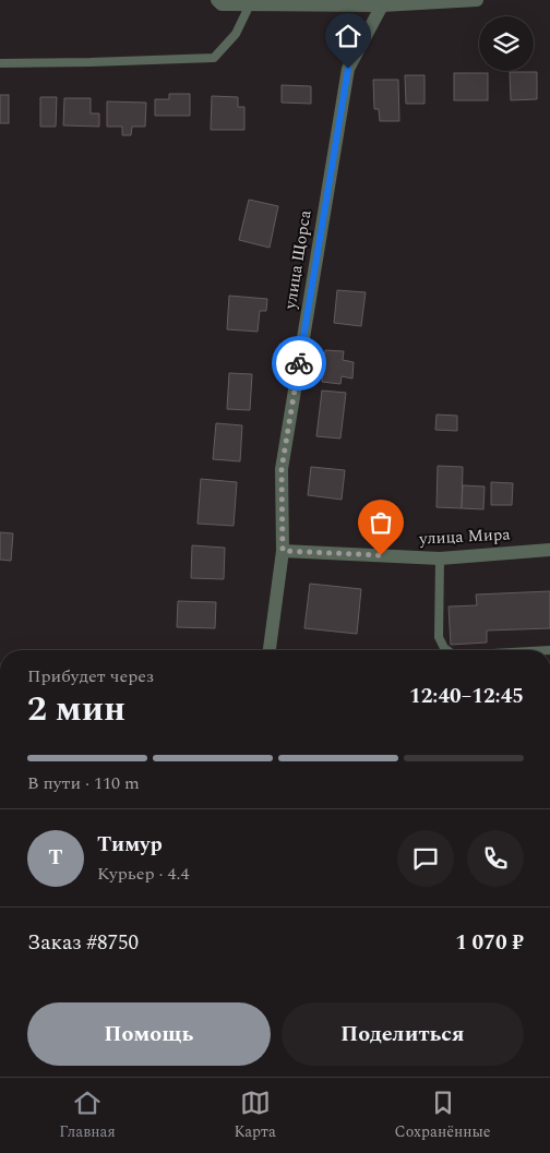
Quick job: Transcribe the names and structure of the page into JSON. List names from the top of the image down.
{
  "streets": {
    "street": ["улица Щорса", "улица Мира"]
  },
  "crossings": [
    ["улица Щорса", "улица Мира"]
  ],
  "page": {
    "heading": ["2 мин", "Прибудет через", "12:40–12:45"],
    "panel": [
      "Тимур",
      "Курьер · 4.4",
      "Заказ #8750",
      "1 070 ₽"
    ],
    "bar": "В пути · 110 m",
    "round": "Т",
    "buttons": ["Помощь", "Поделиться"],
    "tabs": ["Главная", "Карта", "Сохранённые"]
  }
}
